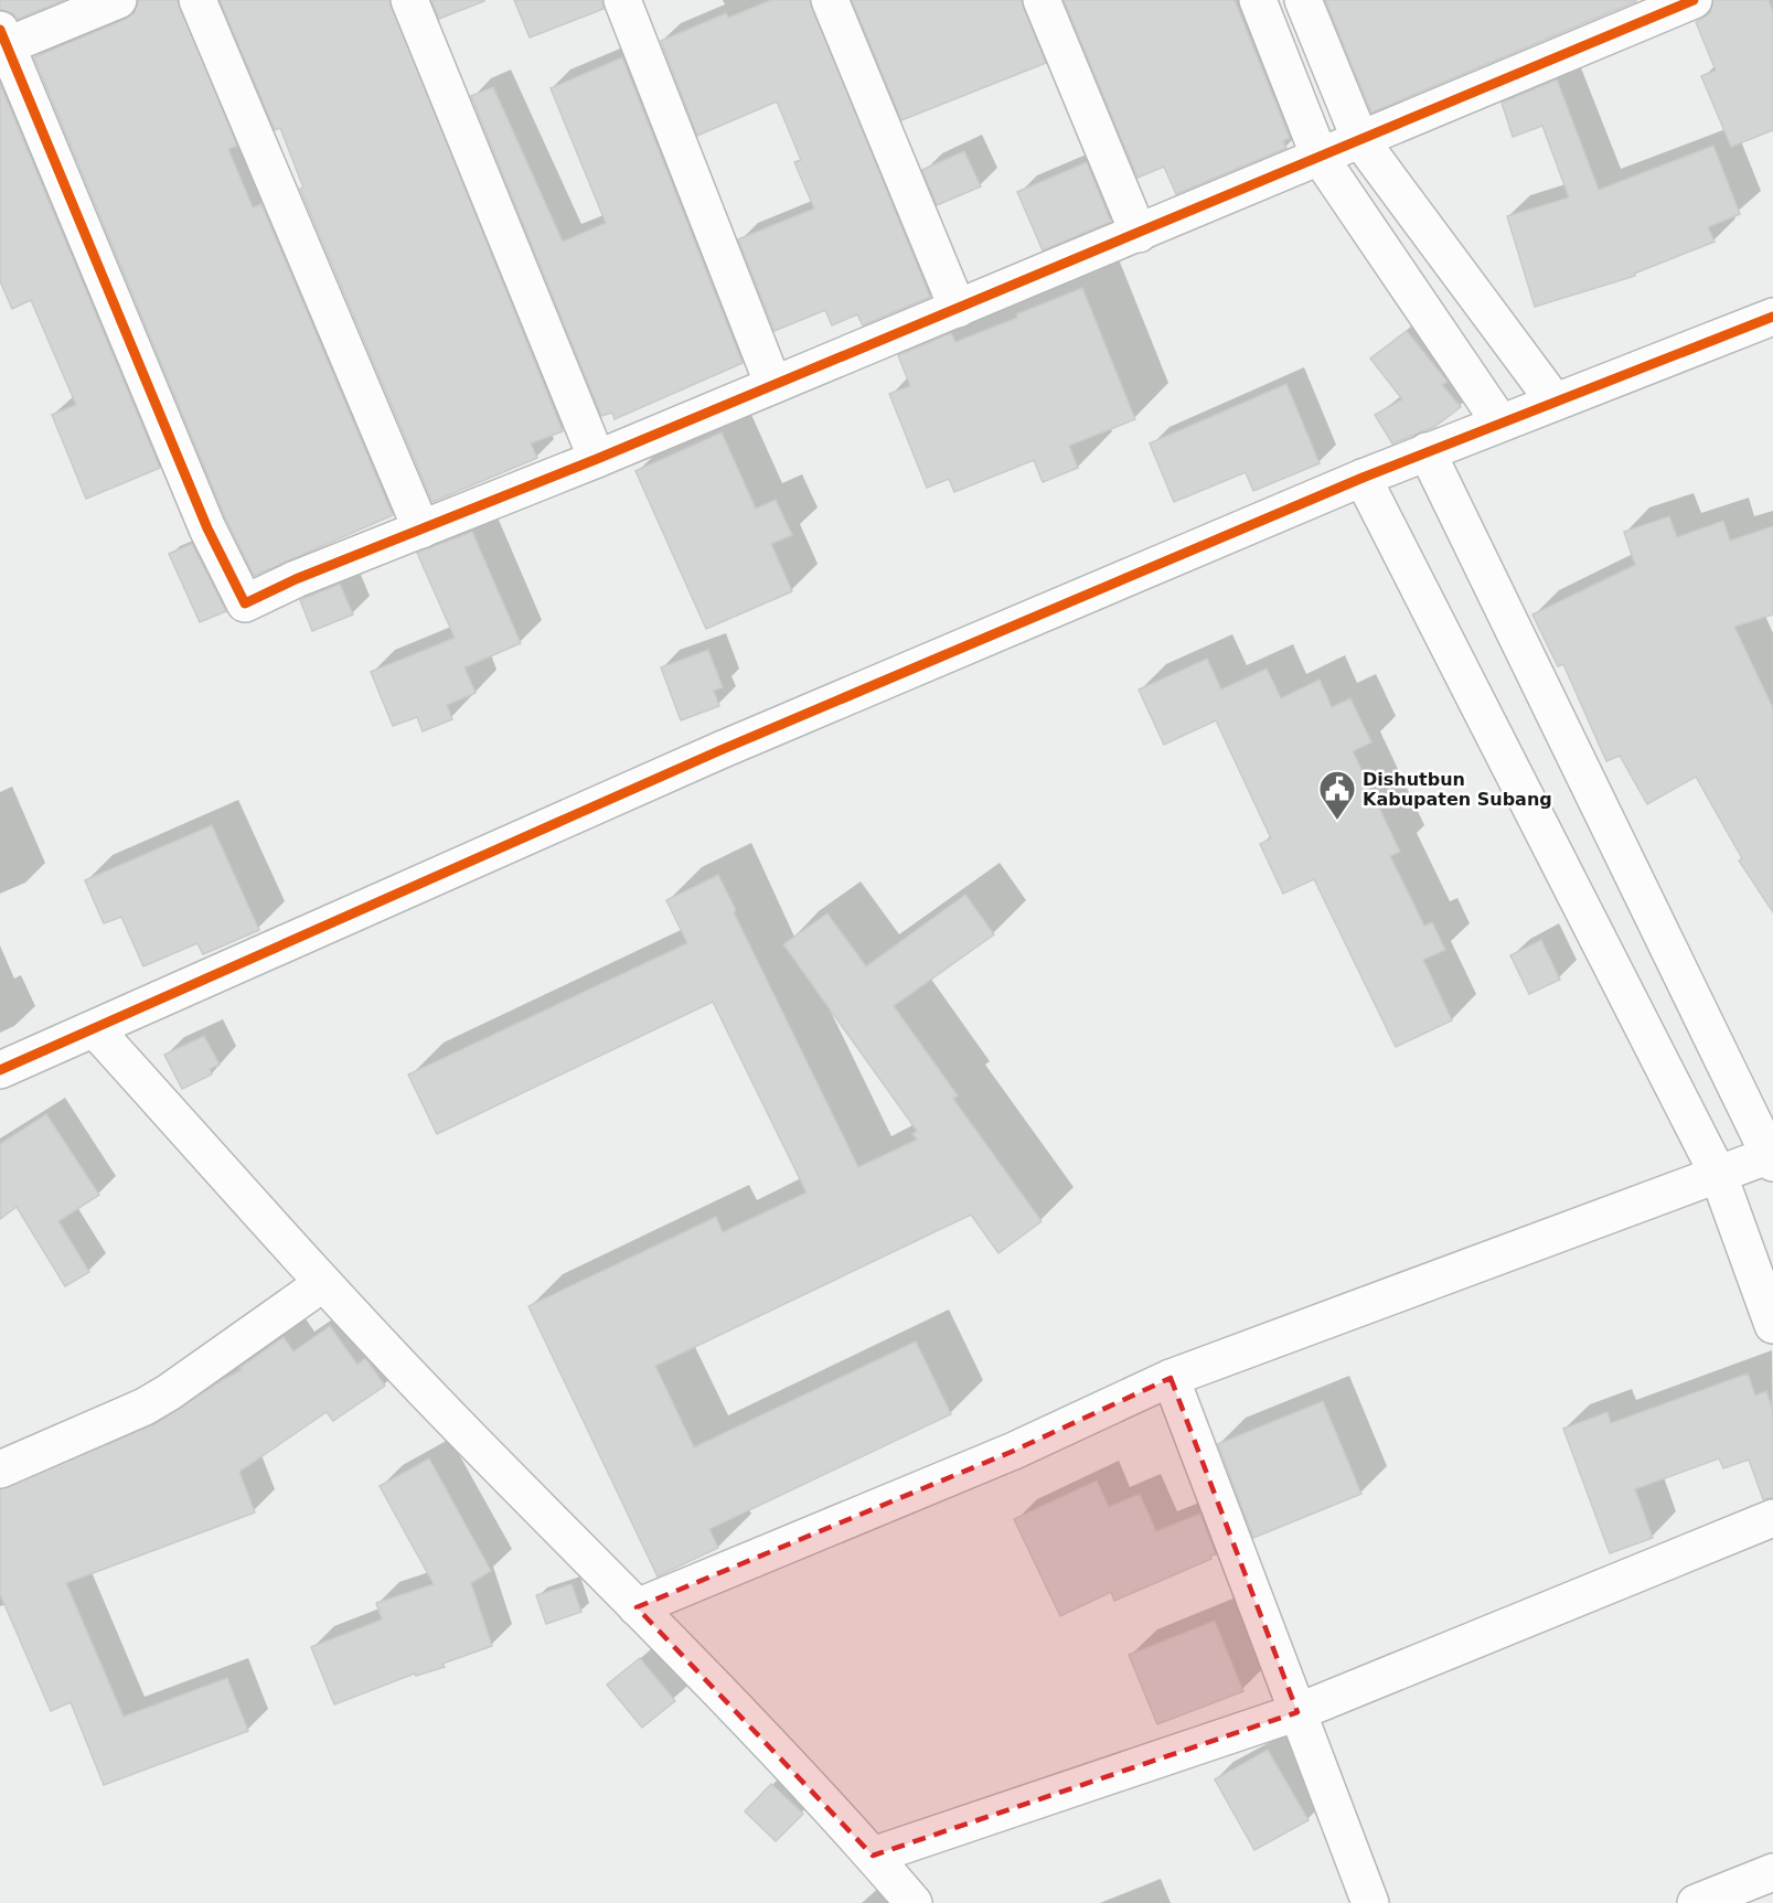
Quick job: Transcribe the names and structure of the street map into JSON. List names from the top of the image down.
{
  "places": {
    "public building": ["Dishutbun Kabupaten Subang"]
  }
}
